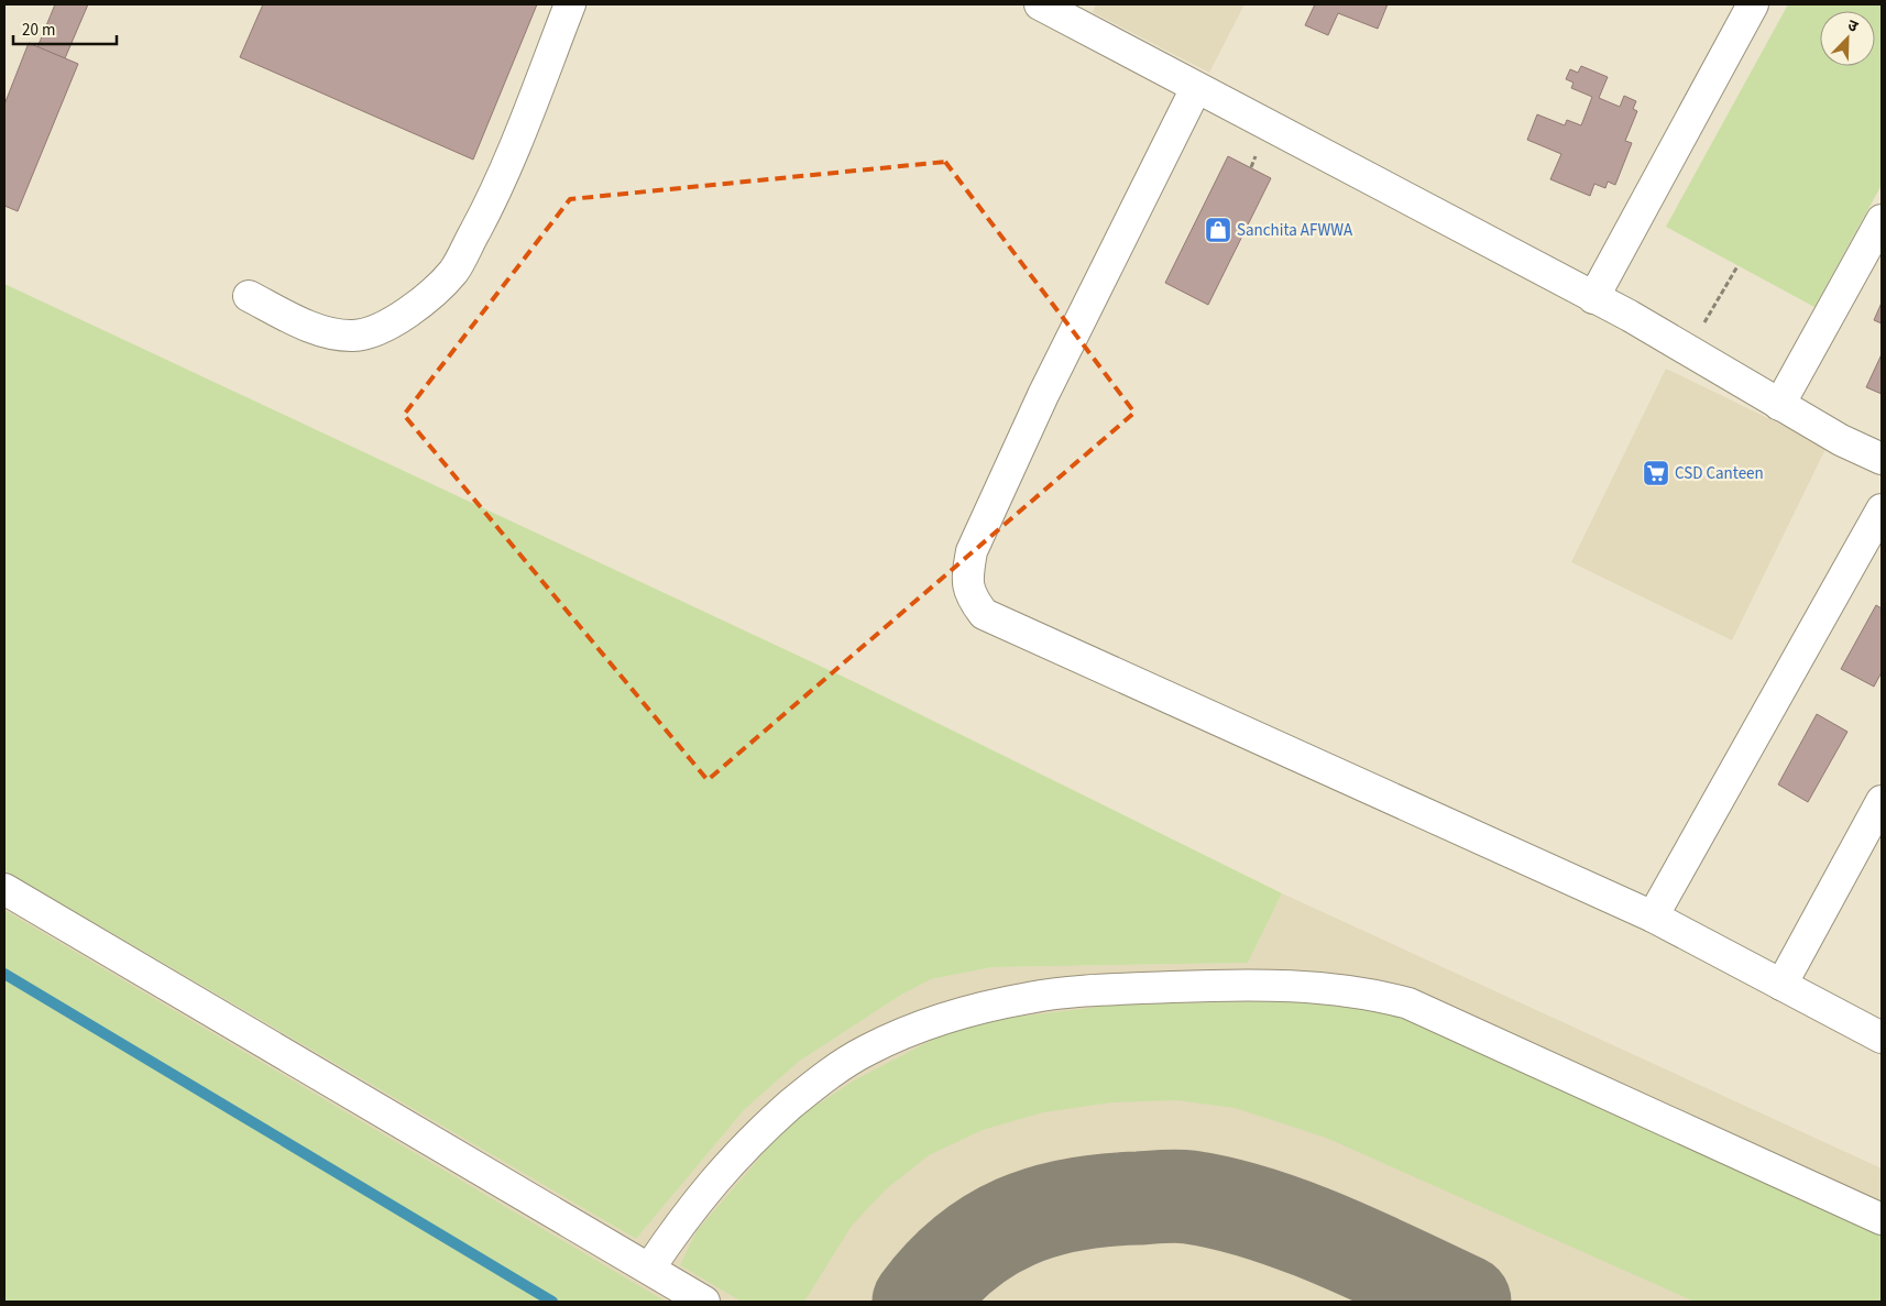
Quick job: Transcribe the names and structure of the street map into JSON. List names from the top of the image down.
{
  "places": {
    "shop": ["Sanchita AFWWA"],
    "supermarket": ["CSD Canteen"]
  },
  "scale_bar": "20 m",
  "north": "top right"
}
